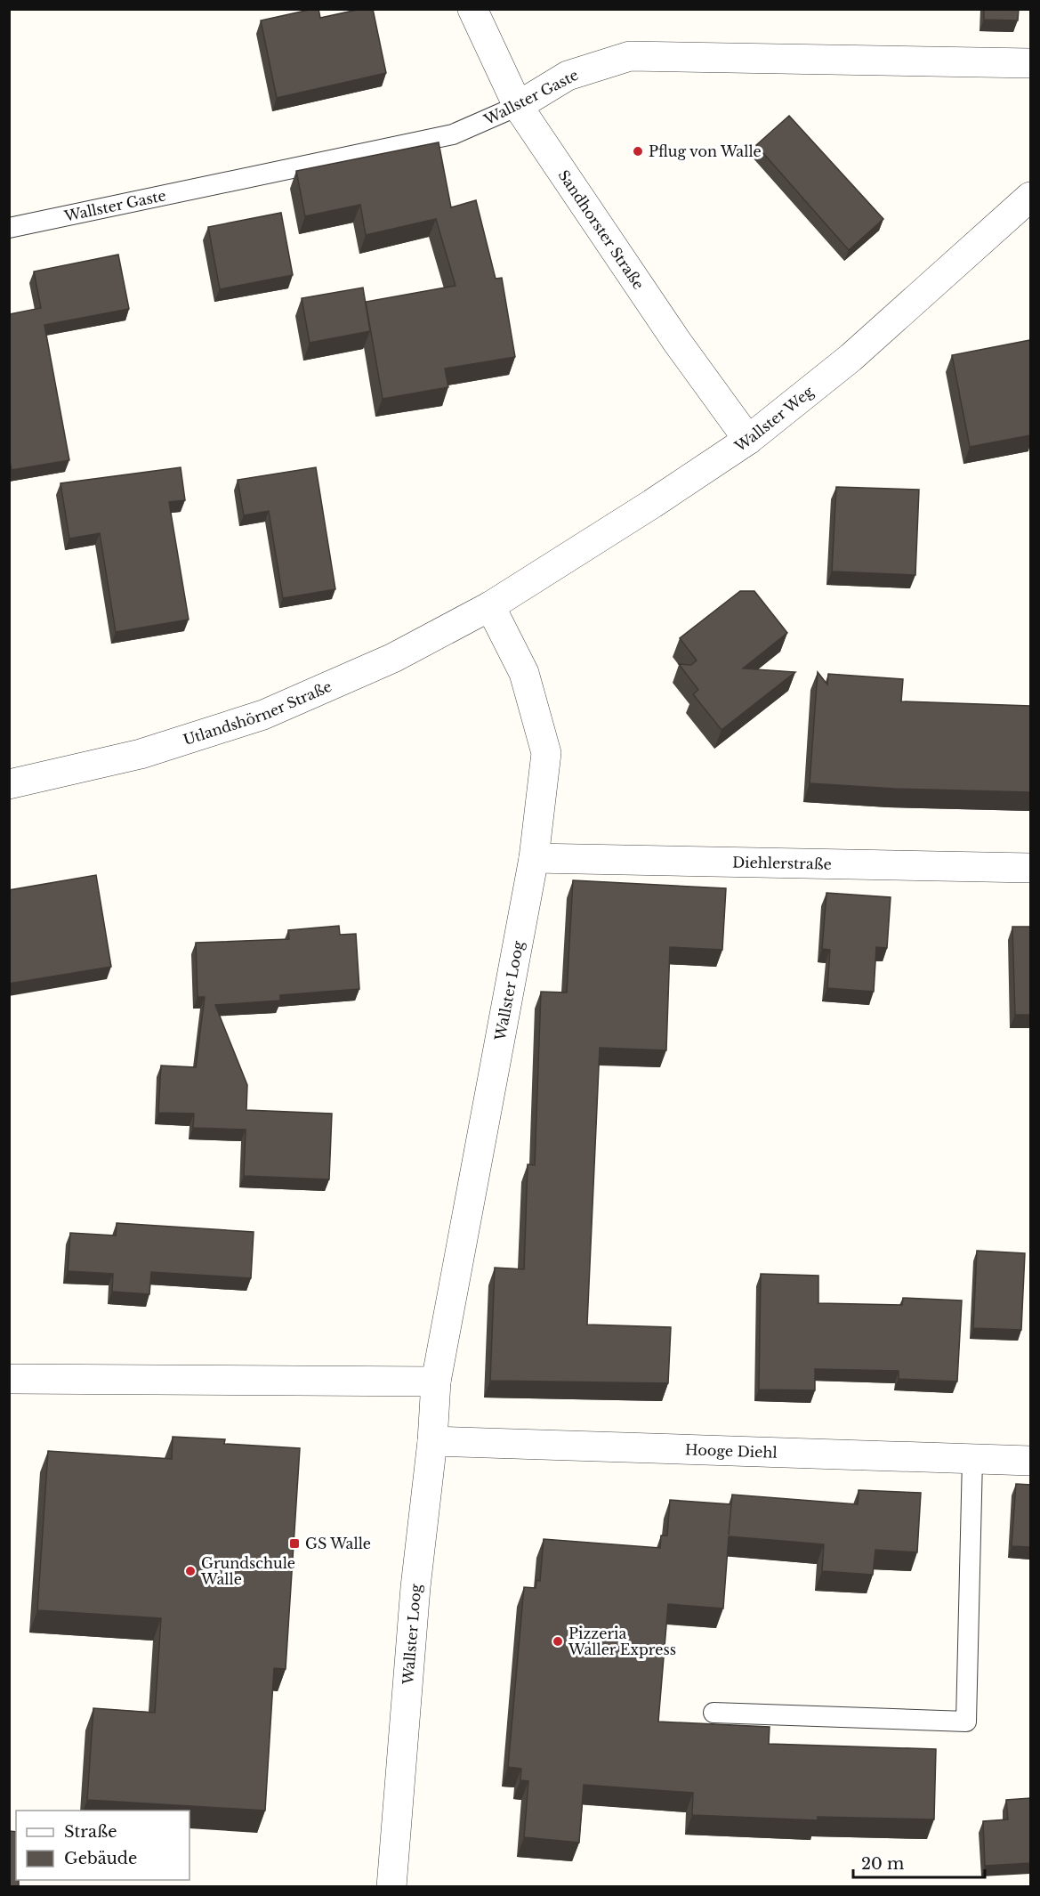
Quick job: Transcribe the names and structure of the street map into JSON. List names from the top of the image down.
{
  "streets": {
    "street": [
      "Wallster Gaste",
      "Sandhorster Straße",
      "Wallster Weg",
      "Utlandshörner Straße",
      "Diehlerstraße",
      "Wallster Loog",
      "Hooge Diehl"
    ]
  },
  "crossings": [
    ["Wallster Gaste", "Sandhorster Straße"],
    ["Sandhorster Straße", "Wallster Weg"],
    ["Wallster Weg", "Utlandshörner Straße"],
    ["Wallster Weg", "Wallster Loog"],
    ["Utlandshörner Straße", "Wallster Loog"],
    ["Diehlerstraße", "Wallster Loog"],
    ["Wallster Loog", "Hooge Diehl"]
  ],
  "places": {
    "other": ["Pflug von Walle", "Grundschule Walle", "Pizzeria Waller Express"],
    "transit": ["GS Walle"]
  },
  "legend": ["Straße", "Gebäude"],
  "scale_bar": "20 m"
}
